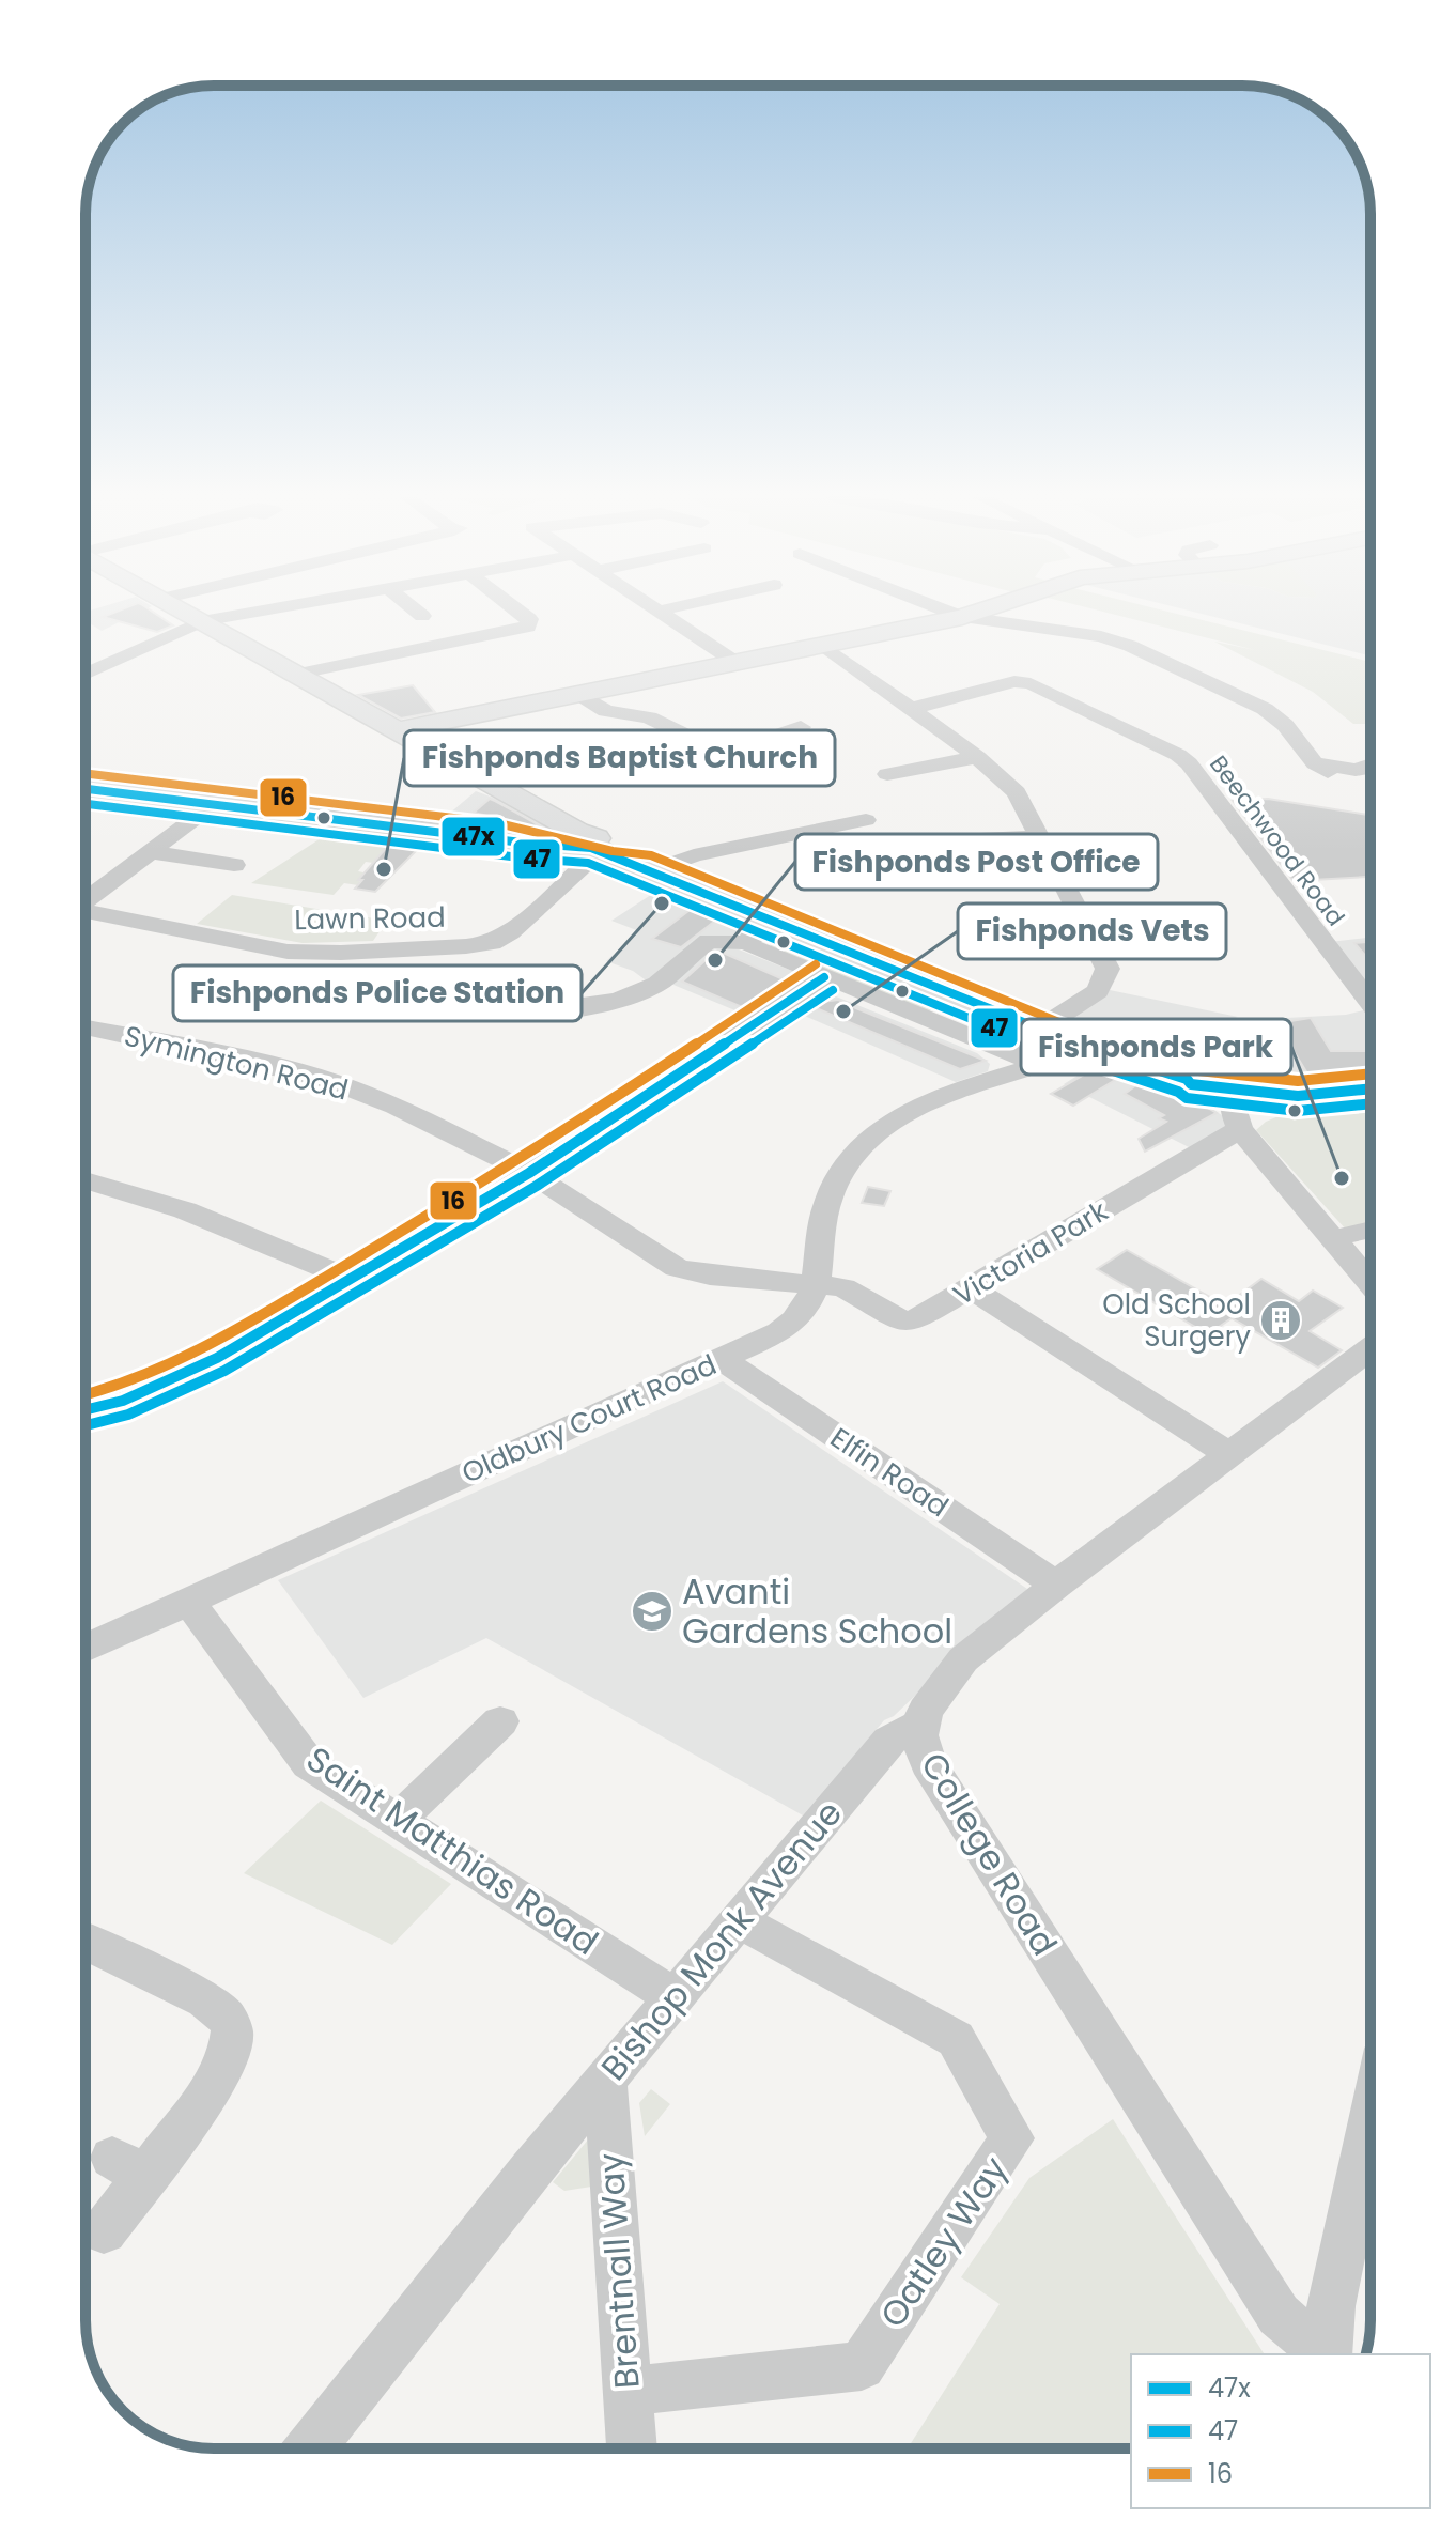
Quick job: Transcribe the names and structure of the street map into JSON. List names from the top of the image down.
{
  "streets": {
    "street": [
      "Beechwood Road",
      "Lawn Road",
      "Symington Road",
      "Victoria Park",
      "Oldbury Court Road",
      "Elfin Road",
      "Saint Matthias Road",
      "College Road",
      "Bishop Monk Avenue",
      "Oatley Way",
      "Brentnall Way"
    ]
  },
  "crossings": [
    ["Symington Road", "Victoria Park"],
    ["Symington Road", "Oldbury Court Road"],
    ["Victoria Park", "Oldbury Court Road"],
    ["Oldbury Court Road", "Elfin Road"],
    ["Oldbury Court Road", "Saint Matthias Road"],
    ["Elfin Road", "College Road"],
    ["Saint Matthias Road", "Bishop Monk Avenue"],
    ["College Road", "Bishop Monk Avenue"],
    ["Bishop Monk Avenue", "Oatley Way"],
    ["Bishop Monk Avenue", "Brentnall Way"],
    ["Oatley Way", "Brentnall Way"]
  ],
  "places": {
    "other": [
      "Fishponds Baptist Church",
      "Fishponds Police Station",
      "Fishponds Post Office",
      "Fishponds Vets",
      "Fishponds Park"
    ],
    "building": ["Old School Surgery"],
    "school or university": ["Avanti Gardens School"]
  },
  "lines": ["transit line 16", "transit line 47x", "transit line 47"],
  "legend": ["47x", "47", "16"]
}
